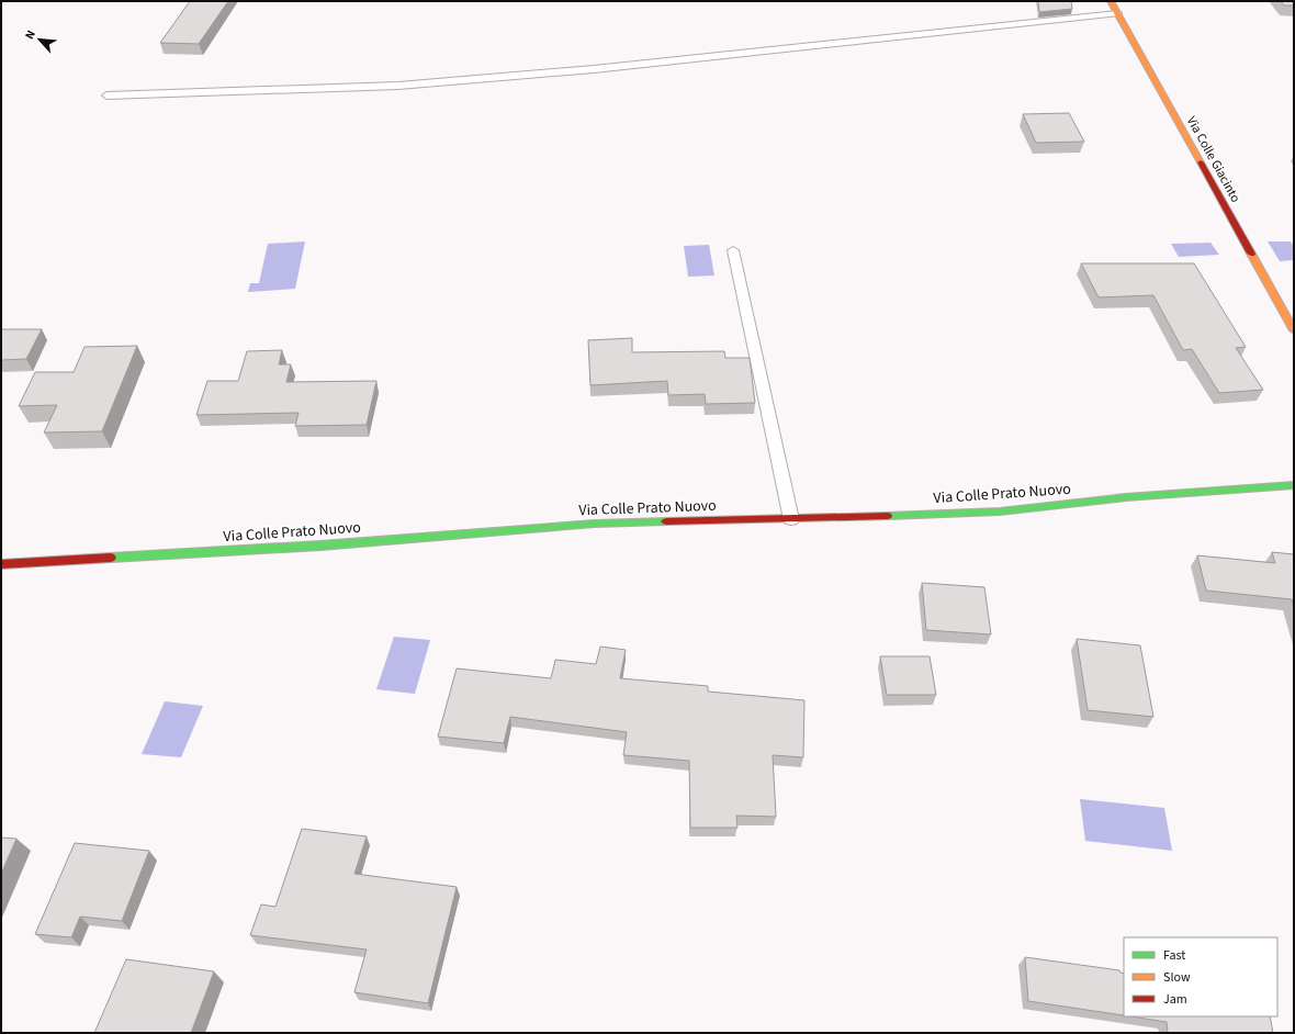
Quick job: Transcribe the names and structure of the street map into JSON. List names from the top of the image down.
{
  "streets": {
    "street": ["Via Colle Giacinto", "Via Colle Prato Nuovo"]
  },
  "legend": ["Fast", "Slow", "Jam"],
  "north": "top left"
}
